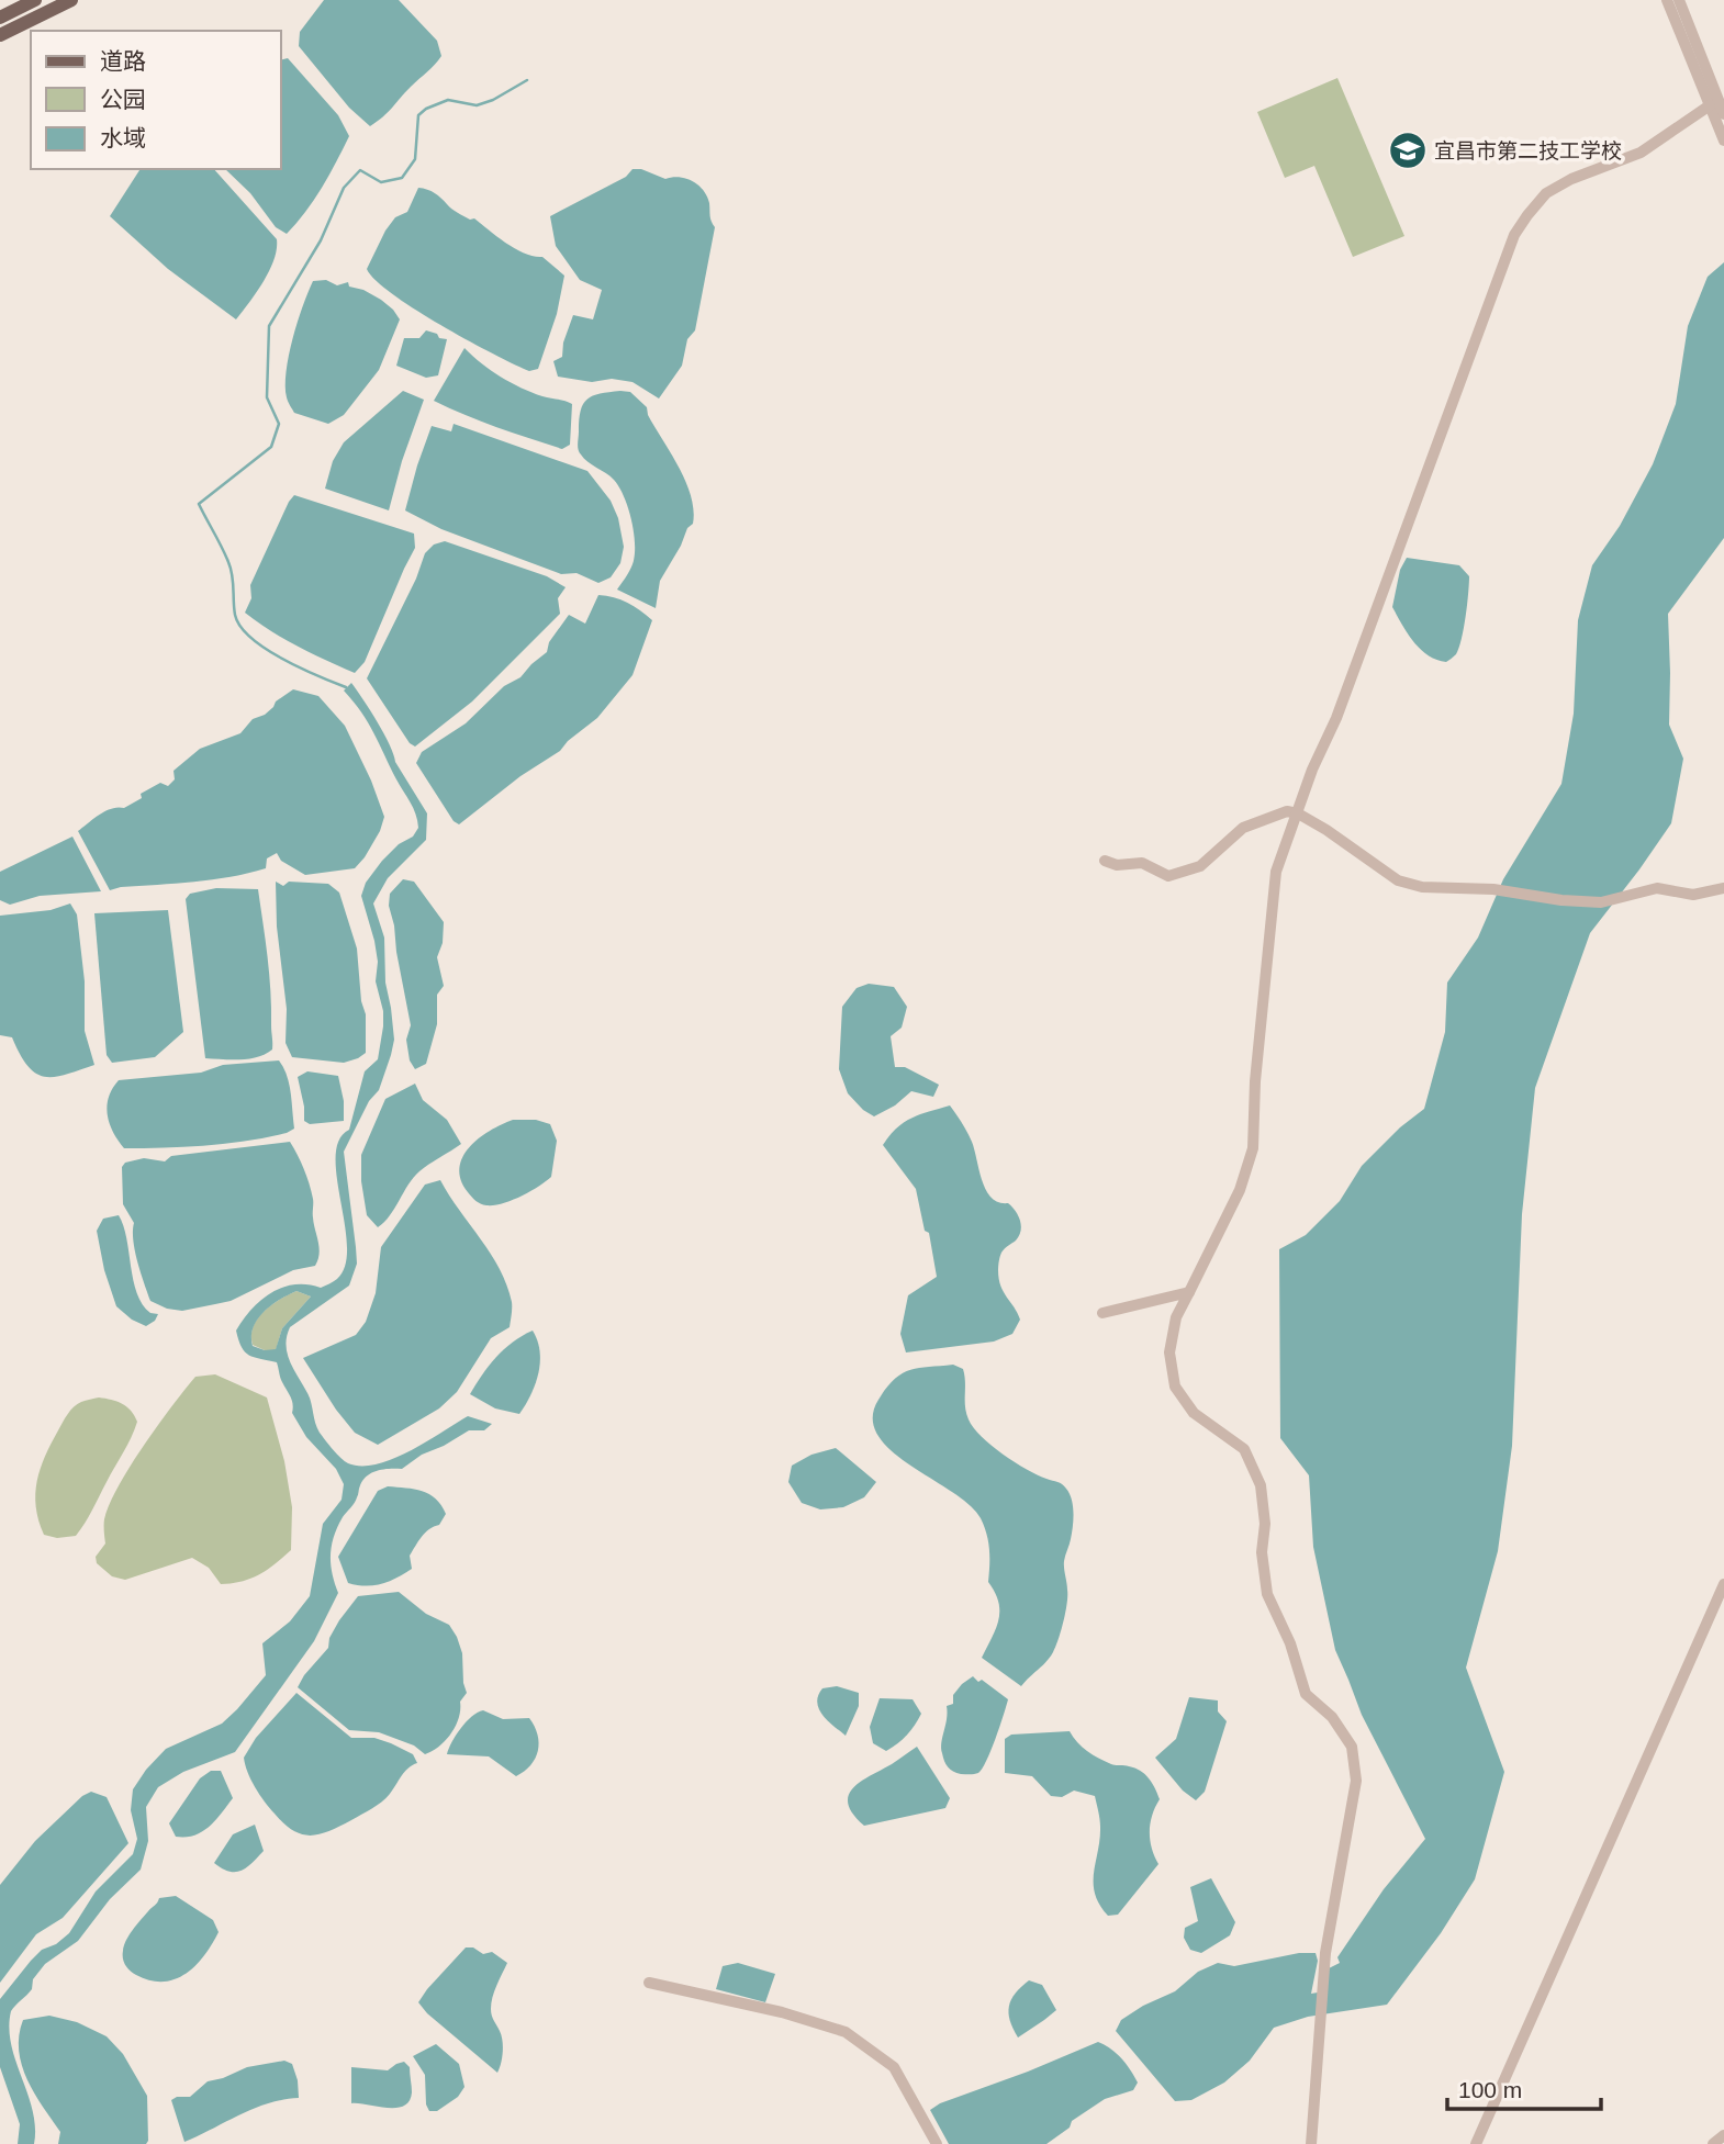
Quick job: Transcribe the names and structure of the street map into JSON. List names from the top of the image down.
{
  "places": {
    "school or university": ["宜昌市第二技工学校"]
  },
  "legend": ["道路", "公园", "水域"],
  "scale_bar": "100 m"
}
